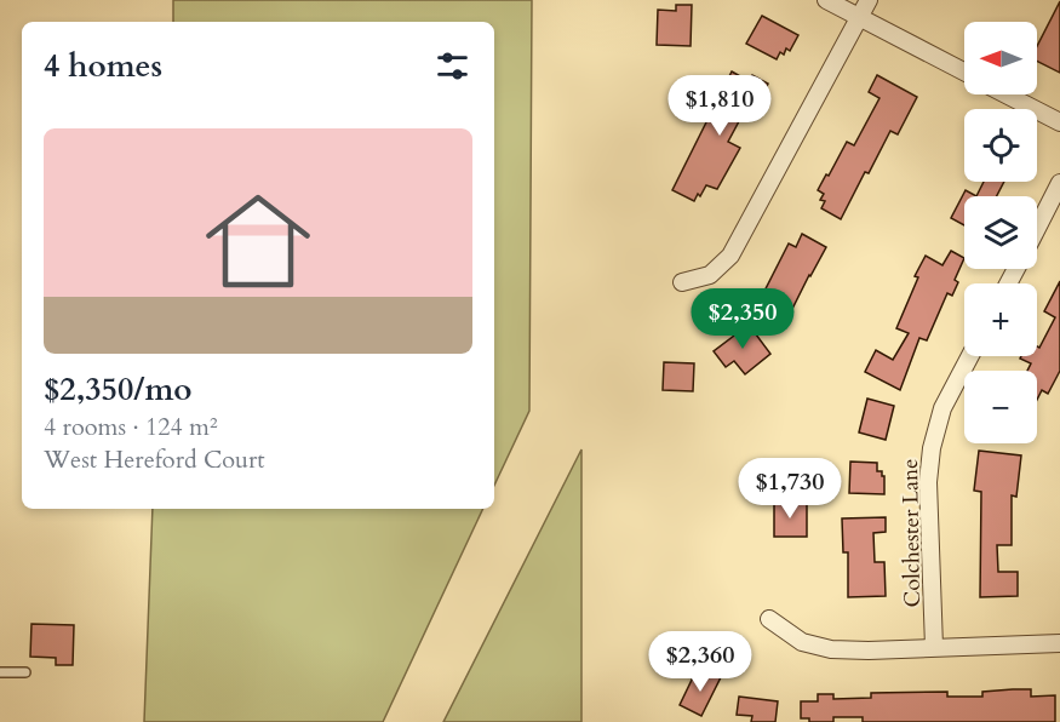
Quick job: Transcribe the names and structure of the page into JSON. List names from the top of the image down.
{
  "streets": {
    "street": ["Colchester Lane"]
  },
  "north": "left",
  "page": {
    "map_buttons": ["+", "−"],
    "heading": "4 homes",
    "price": [
      "$1,810",
      "$2,350",
      "$1,730",
      "$2,360"
    ],
    "list": [
      {
        "name": "$2,350/mo",
        "note": "4 rooms · 124 m² · West Hereford Court"
      }
    ]
  }
}
